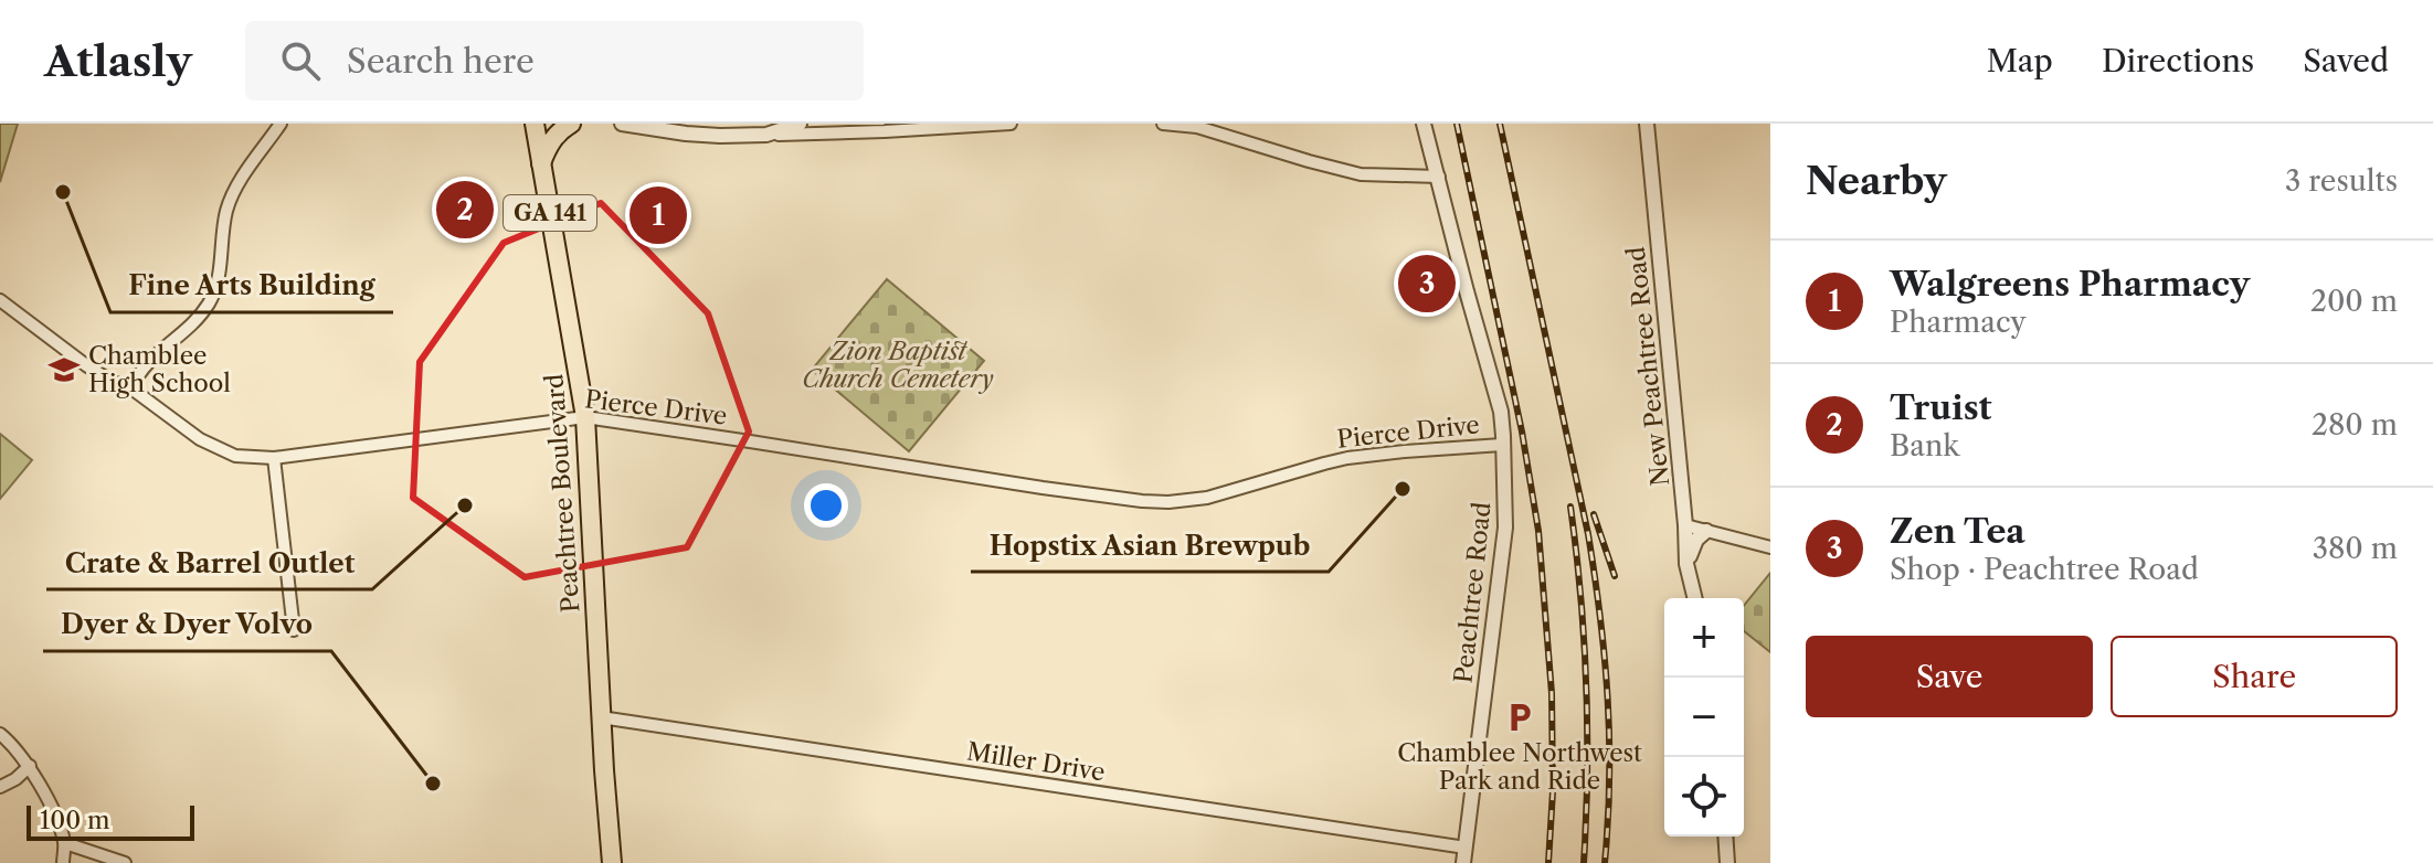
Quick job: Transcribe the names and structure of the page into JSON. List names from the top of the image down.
{
  "streets": {
    "highway": ["GA 141", "Peachtree Boulevard"],
    "street": [
      "New Peachtree Road",
      "Pierce Drive",
      "Peachtree Road",
      "Miller Drive"
    ]
  },
  "crossings": [
    ["Pierce Drive", "Peachtree Boulevard"],
    ["Pierce Drive", "Peachtree Road"],
    ["Peachtree Boulevard", "Miller Drive"],
    ["Peachtree Road", "Miller Drive"]
  ],
  "parks": ["Zion Baptist Church Cemetery"],
  "places": {
    "other": [
      "Fine Arts Building",
      "Hopstix Asian Brewpub",
      "Crate & Barrel Outlet",
      "Dyer & Dyer Volvo"
    ],
    "school or university": ["Chamblee High School"],
    "parking": ["Chamblee Northwest Park and Ride"]
  },
  "scale_bar": "100 m",
  "page": {
    "header": "Atlasly",
    "search": "Search here",
    "nav": ["Map", "Directions", "Saved"],
    "heading": ["Nearby", "3 results"],
    "pins": ["2", "1", "3"],
    "list": [
      {
        "mark": "1",
        "name": "Walgreens Pharmacy",
        "note": "Pharmacy",
        "value": "200 m"
      },
      {
        "mark": "2",
        "name": "Truist",
        "note": "Bank",
        "value": "280 m"
      },
      {
        "mark": "3",
        "name": "Zen Tea",
        "note": "Shop · Peachtree Road",
        "value": "380 m"
      }
    ],
    "map_buttons": ["+", "−"],
    "buttons": ["Save", "Share"],
    "scale": "100 m"
  }
}
